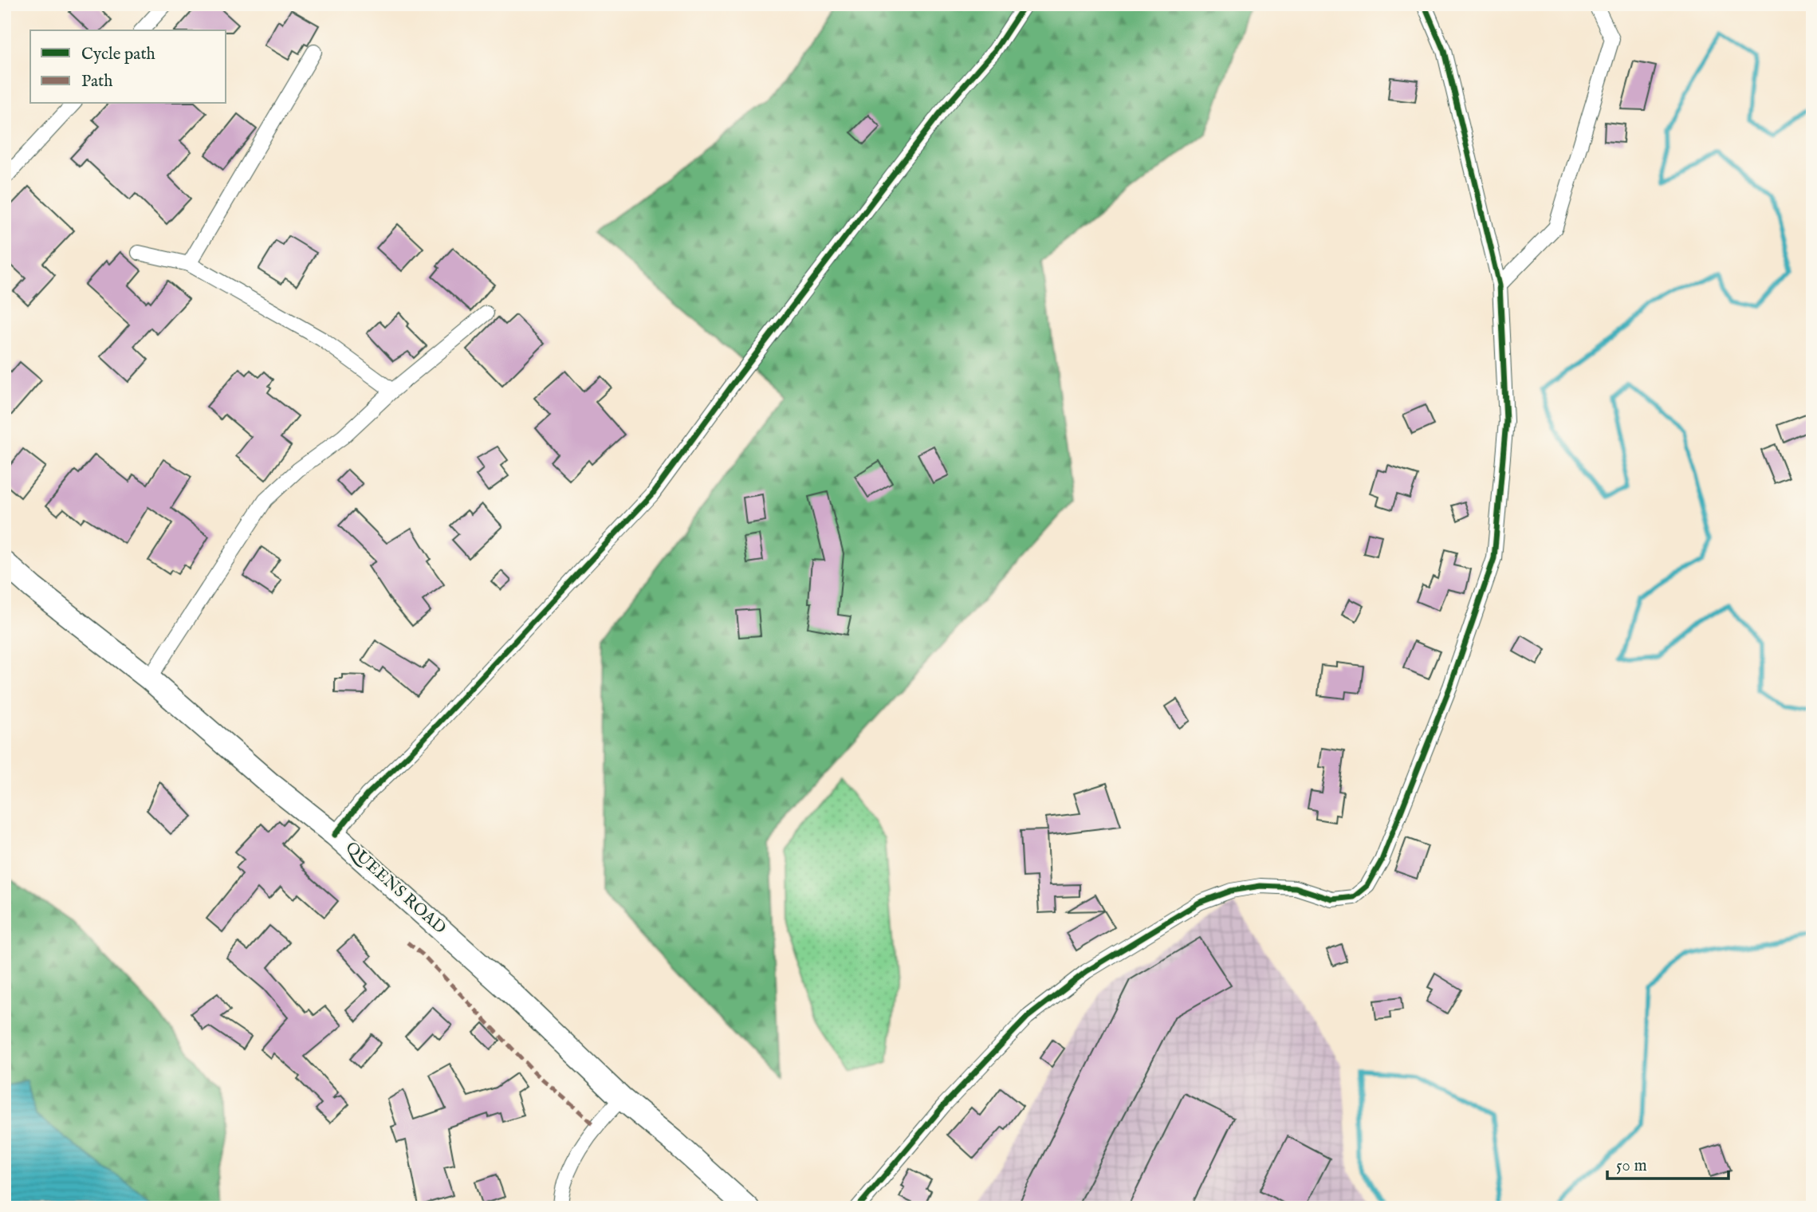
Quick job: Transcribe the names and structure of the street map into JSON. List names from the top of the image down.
{
  "streets": {
    "highway": ["QUEENS ROAD"]
  },
  "legend": ["Cycle path", "Path"],
  "scale_bar": "50 m"
}
